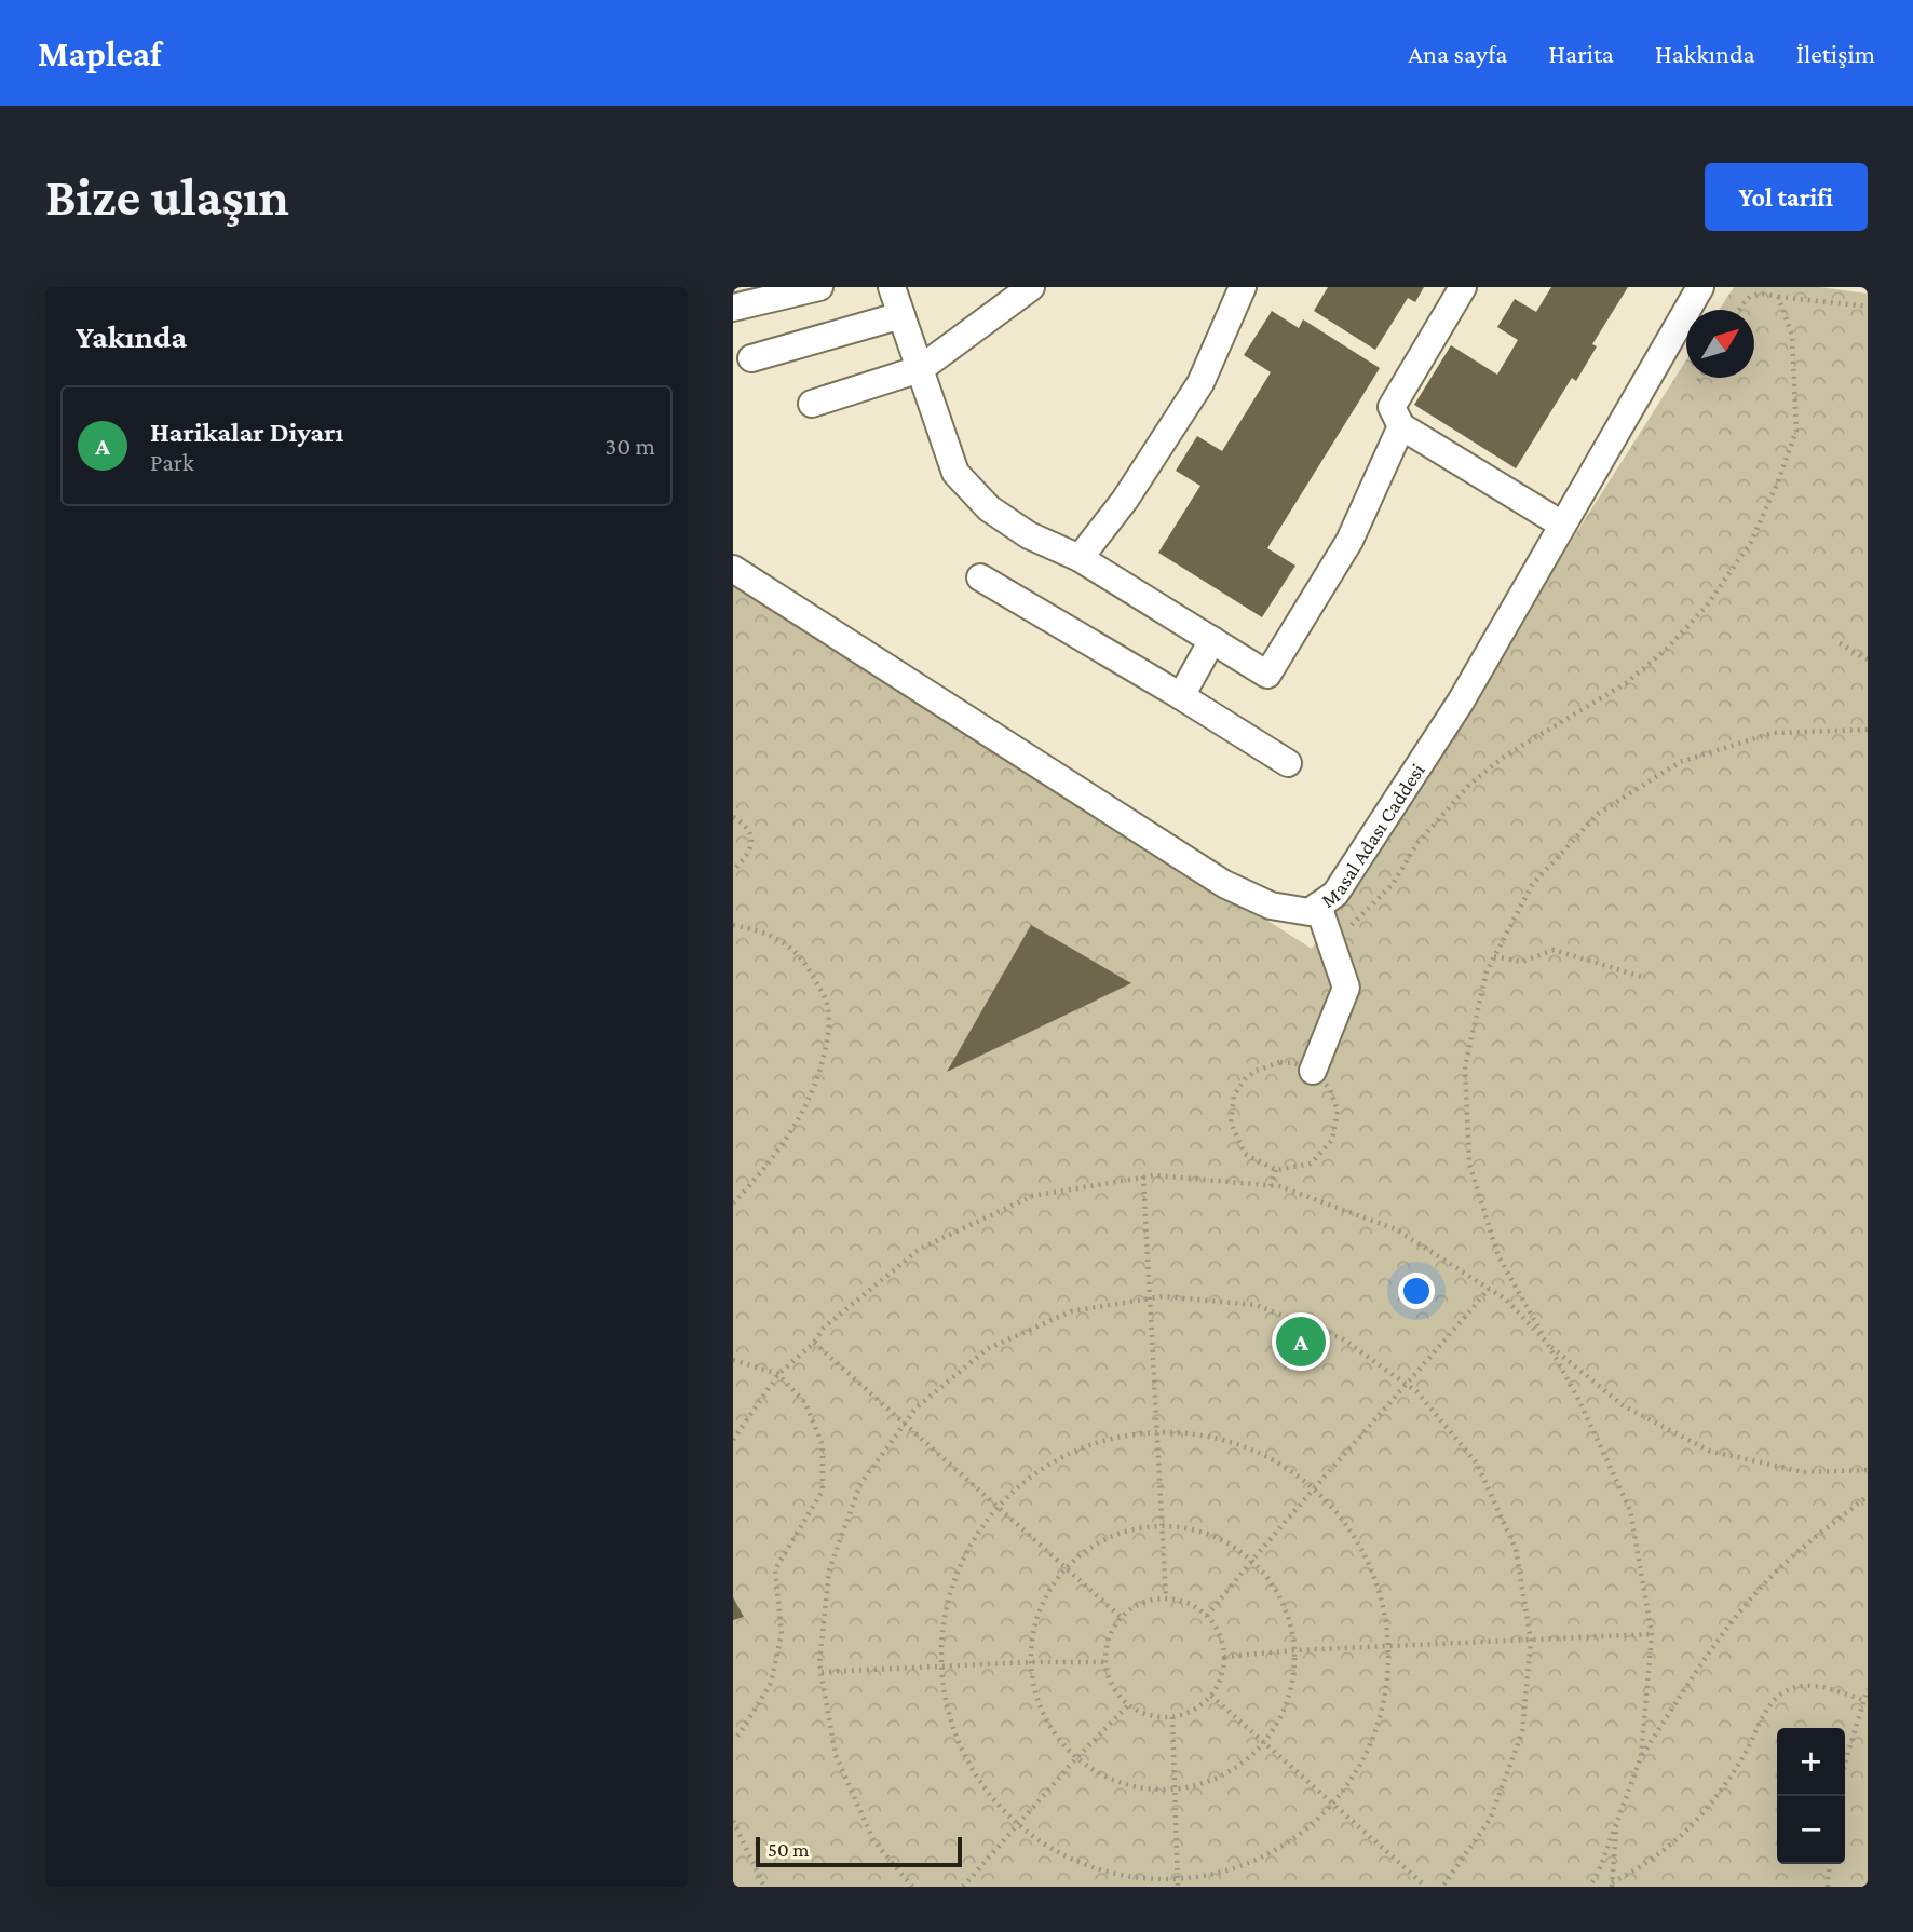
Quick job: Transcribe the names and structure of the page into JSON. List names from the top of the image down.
{
  "streets": {
    "street": ["Masal Adası Caddesi"]
  },
  "scale_bar": "50 m",
  "north": "top right",
  "page": {
    "header": "Mapleaf",
    "nav": [
      "Ana sayfa",
      "Harita",
      "Hakkında",
      "İletişim"
    ],
    "buttons": "Yol tarifi",
    "title": "Bize ulaşın",
    "heading": "Yakında",
    "list": [
      {
        "mark": "A",
        "name": "Harikalar Diyarı",
        "note": "Park",
        "value": "30 m"
      }
    ],
    "pins": "A",
    "map_buttons": ["+", "−"],
    "scale": "50 m"
  }
}
